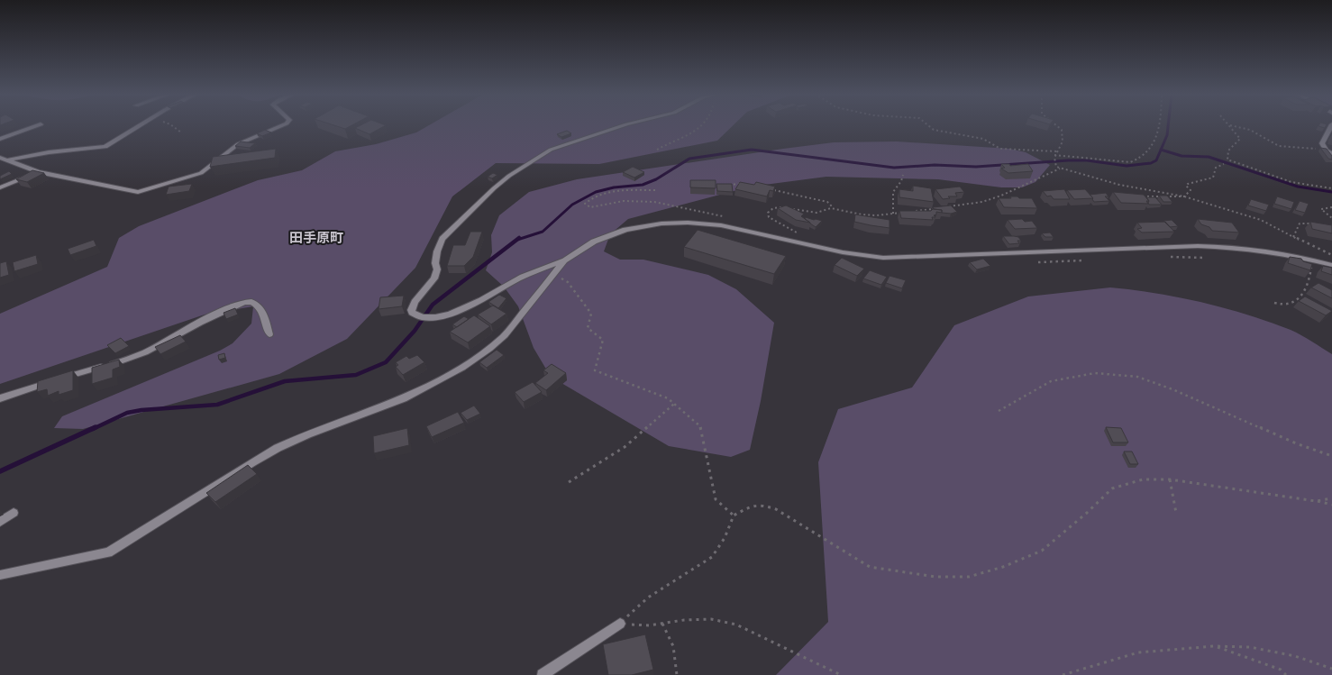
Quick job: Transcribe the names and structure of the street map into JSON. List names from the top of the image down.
{
  "districts": ["田手原町"]
}
